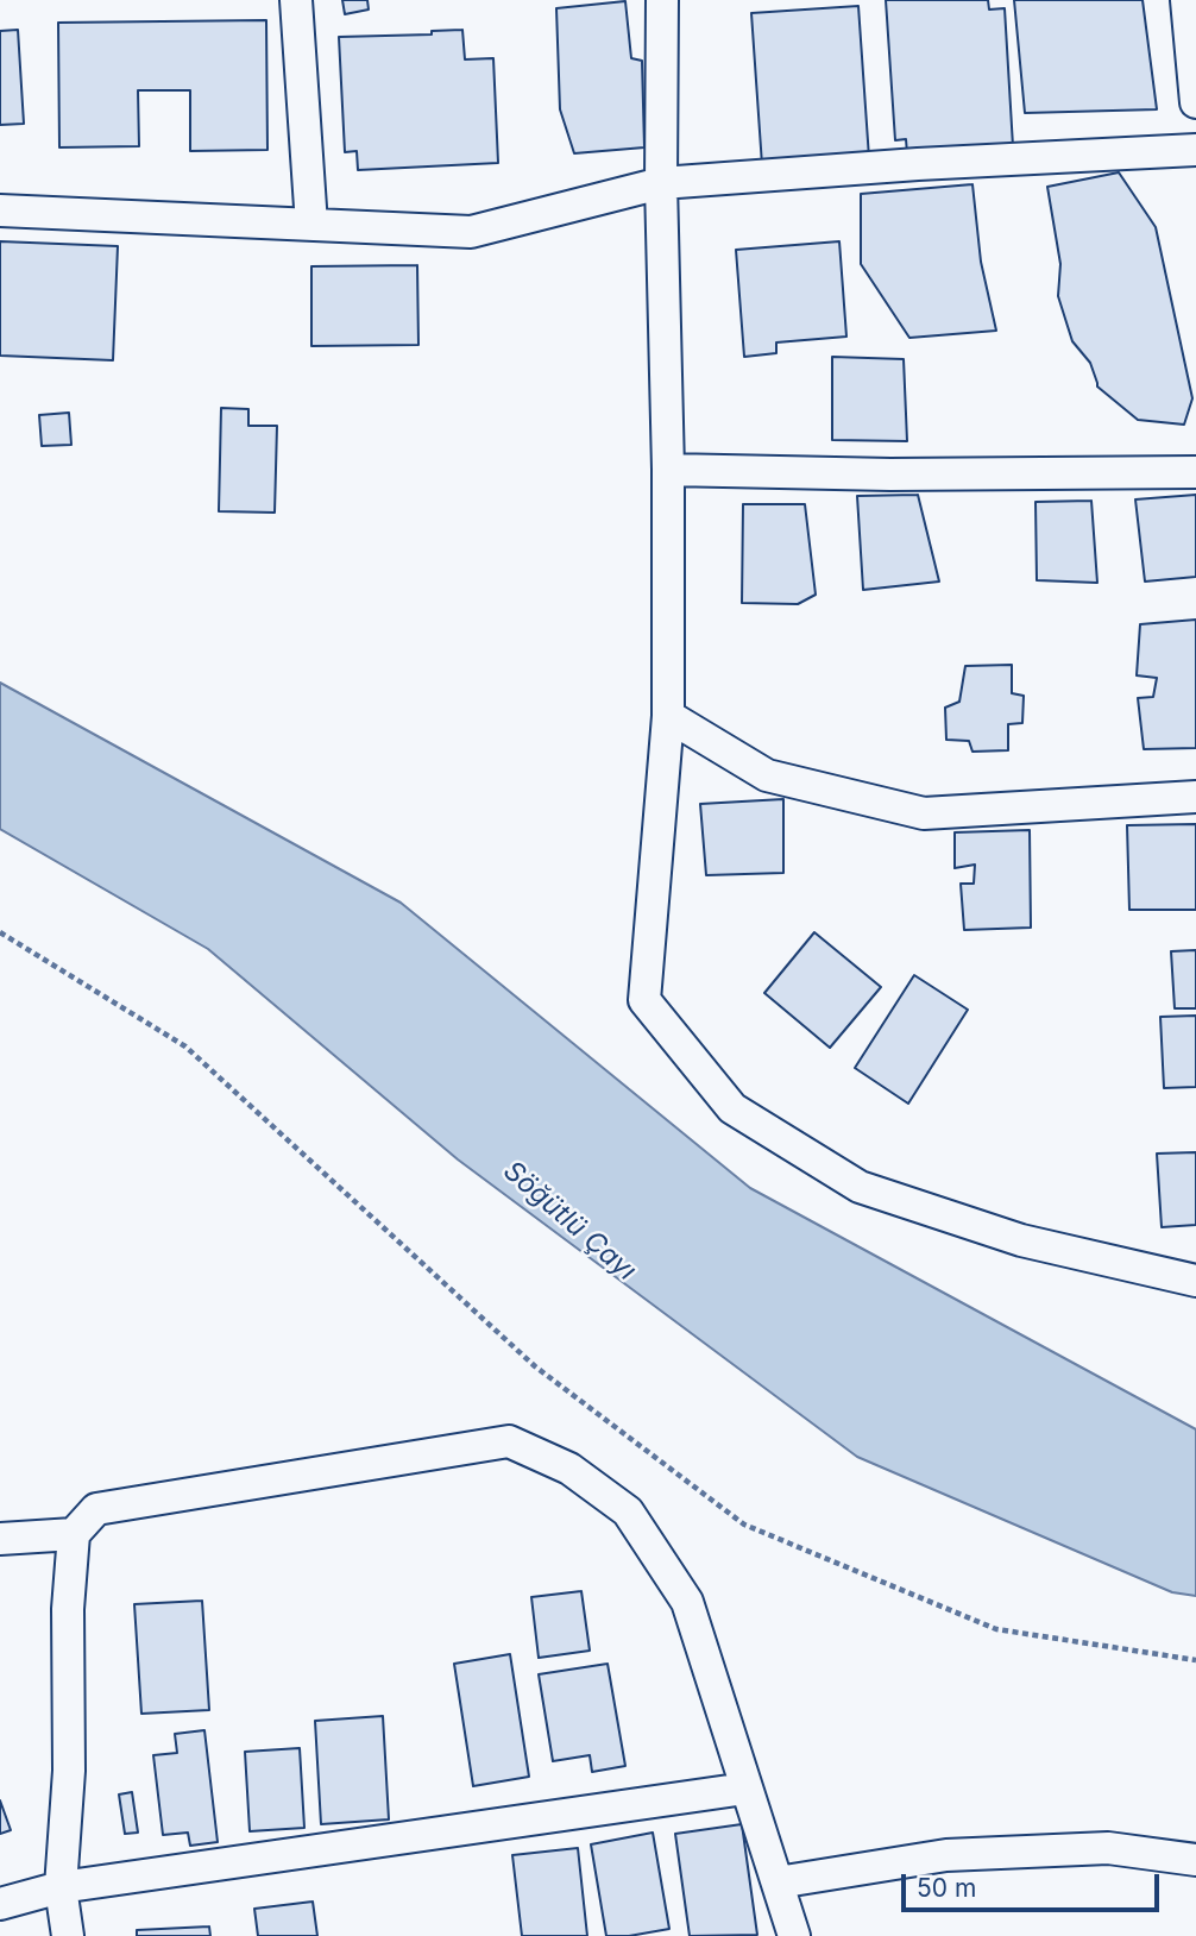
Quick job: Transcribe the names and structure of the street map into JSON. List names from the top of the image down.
{
  "water": ["Söğütlü Çayı"],
  "scale_bar": "50 m"
}
